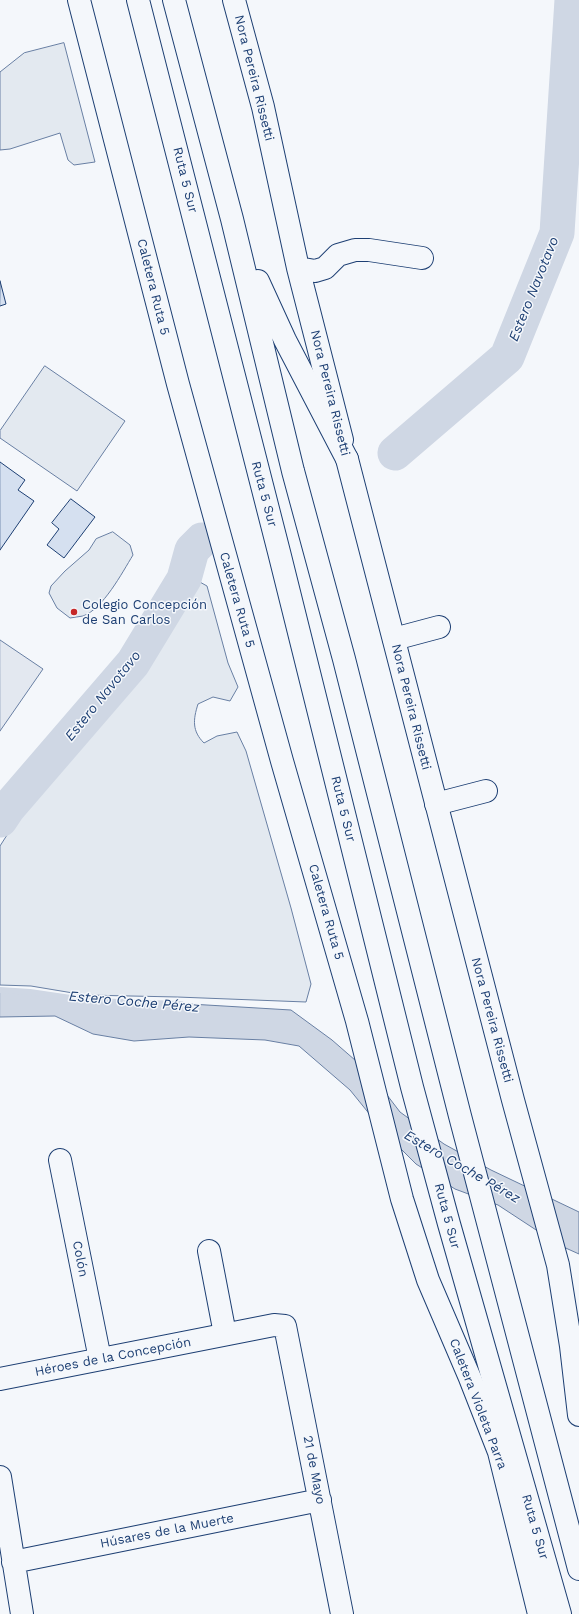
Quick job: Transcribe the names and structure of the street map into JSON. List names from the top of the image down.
{
  "streets": {
    "main road": [
      "Nora Pereira Rissetti",
      "Ruta 5 Sur",
      "Caletera Ruta 5",
      "Colón",
      "Héroes de la Concepción",
      "Caletera Violeta Parra",
      "21 de Mayo",
      "Húsares de la Muerte"
    ]
  },
  "crossings": [
    ["Caletera Ruta 5", "Caletera Violeta Parra"],
    ["Colón", "Héroes de la Concepción"],
    ["Héroes de la Concepción", "21 de Mayo"],
    ["21 de Mayo", "Húsares de la Muerte"]
  ],
  "water": ["Estero Navotavo", "Estero Coche Pérez"],
  "places": ["Colegio Concepción de San Carlos"]
}
